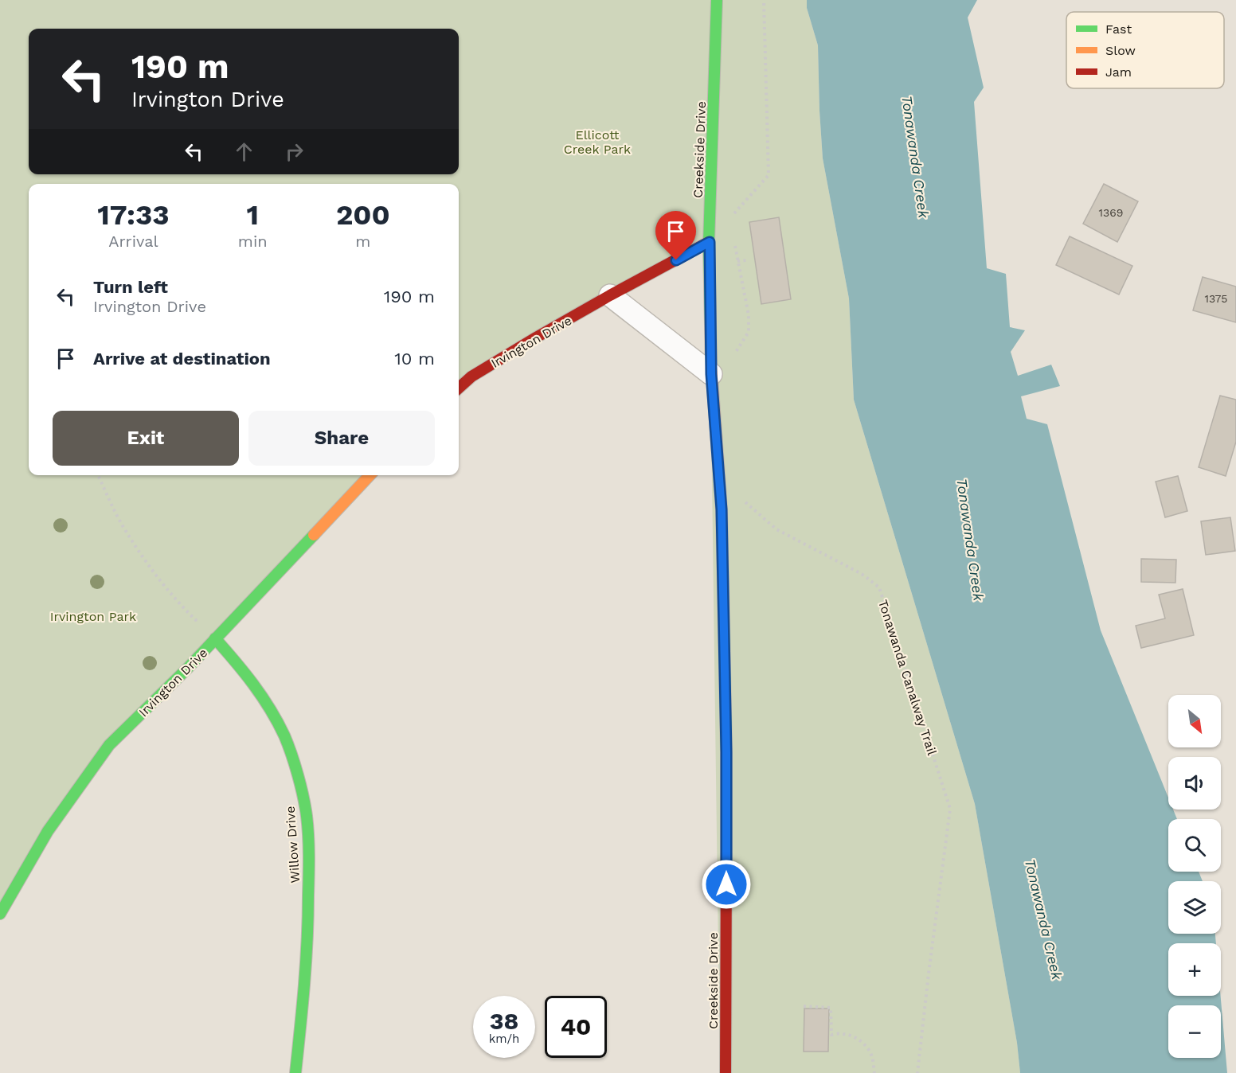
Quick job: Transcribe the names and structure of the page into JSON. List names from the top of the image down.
{
  "streets": {
    "street": ["Creekside Drive", "Irvington Drive", "Willow Drive"],
    "path": ["Tonawanda Canalway Trail"]
  },
  "crossings": [
    ["Creekside Drive", "Irvington Drive"],
    ["Irvington Drive", "Willow Drive"]
  ],
  "water": ["Tonawanda Creek"],
  "parks": ["Ellicott Creek Park", "Irvington Park"],
  "house_numbers": ["1369", "1375"],
  "legend": ["Fast", "Slow", "Jam"],
  "north": "bottom right",
  "page": {
    "turn": ["190 m", "Irvington Drive"],
    "eta": [
      "17:33",
      "Arrival",
      "1",
      "min",
      "200",
      "m"
    ],
    "list": [
      {
        "name": "Turn left",
        "note": "Irvington Drive",
        "value": "190 m"
      },
      {
        "name": "Arrive at destination",
        "value": "10 m"
      }
    ],
    "buttons": ["Exit", "Share"],
    "map_buttons": ["+", "−"],
    "speed": "38 km/h",
    "limit": "40"
  }
}
